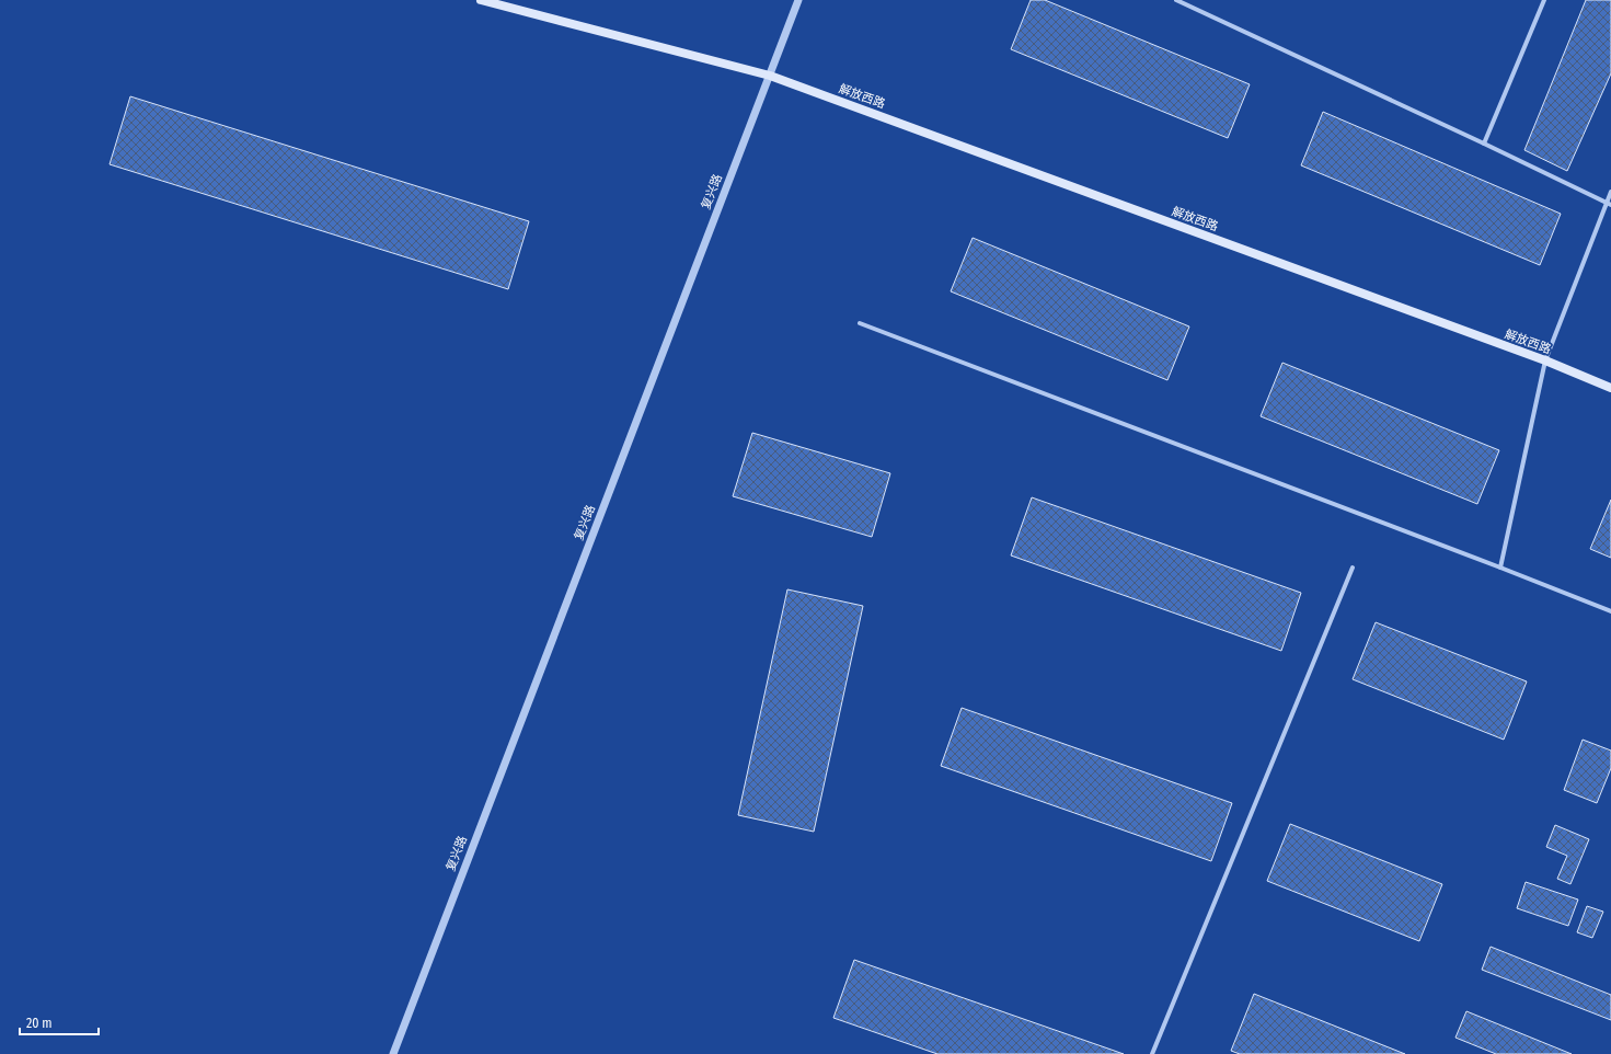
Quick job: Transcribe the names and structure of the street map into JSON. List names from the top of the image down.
{
  "streets": {
    "main road": ["解放西路"],
    "street": ["复兴路"]
  },
  "crossings": [
    ["解放西路", "复兴路"]
  ],
  "scale_bar": "20 m"
}
